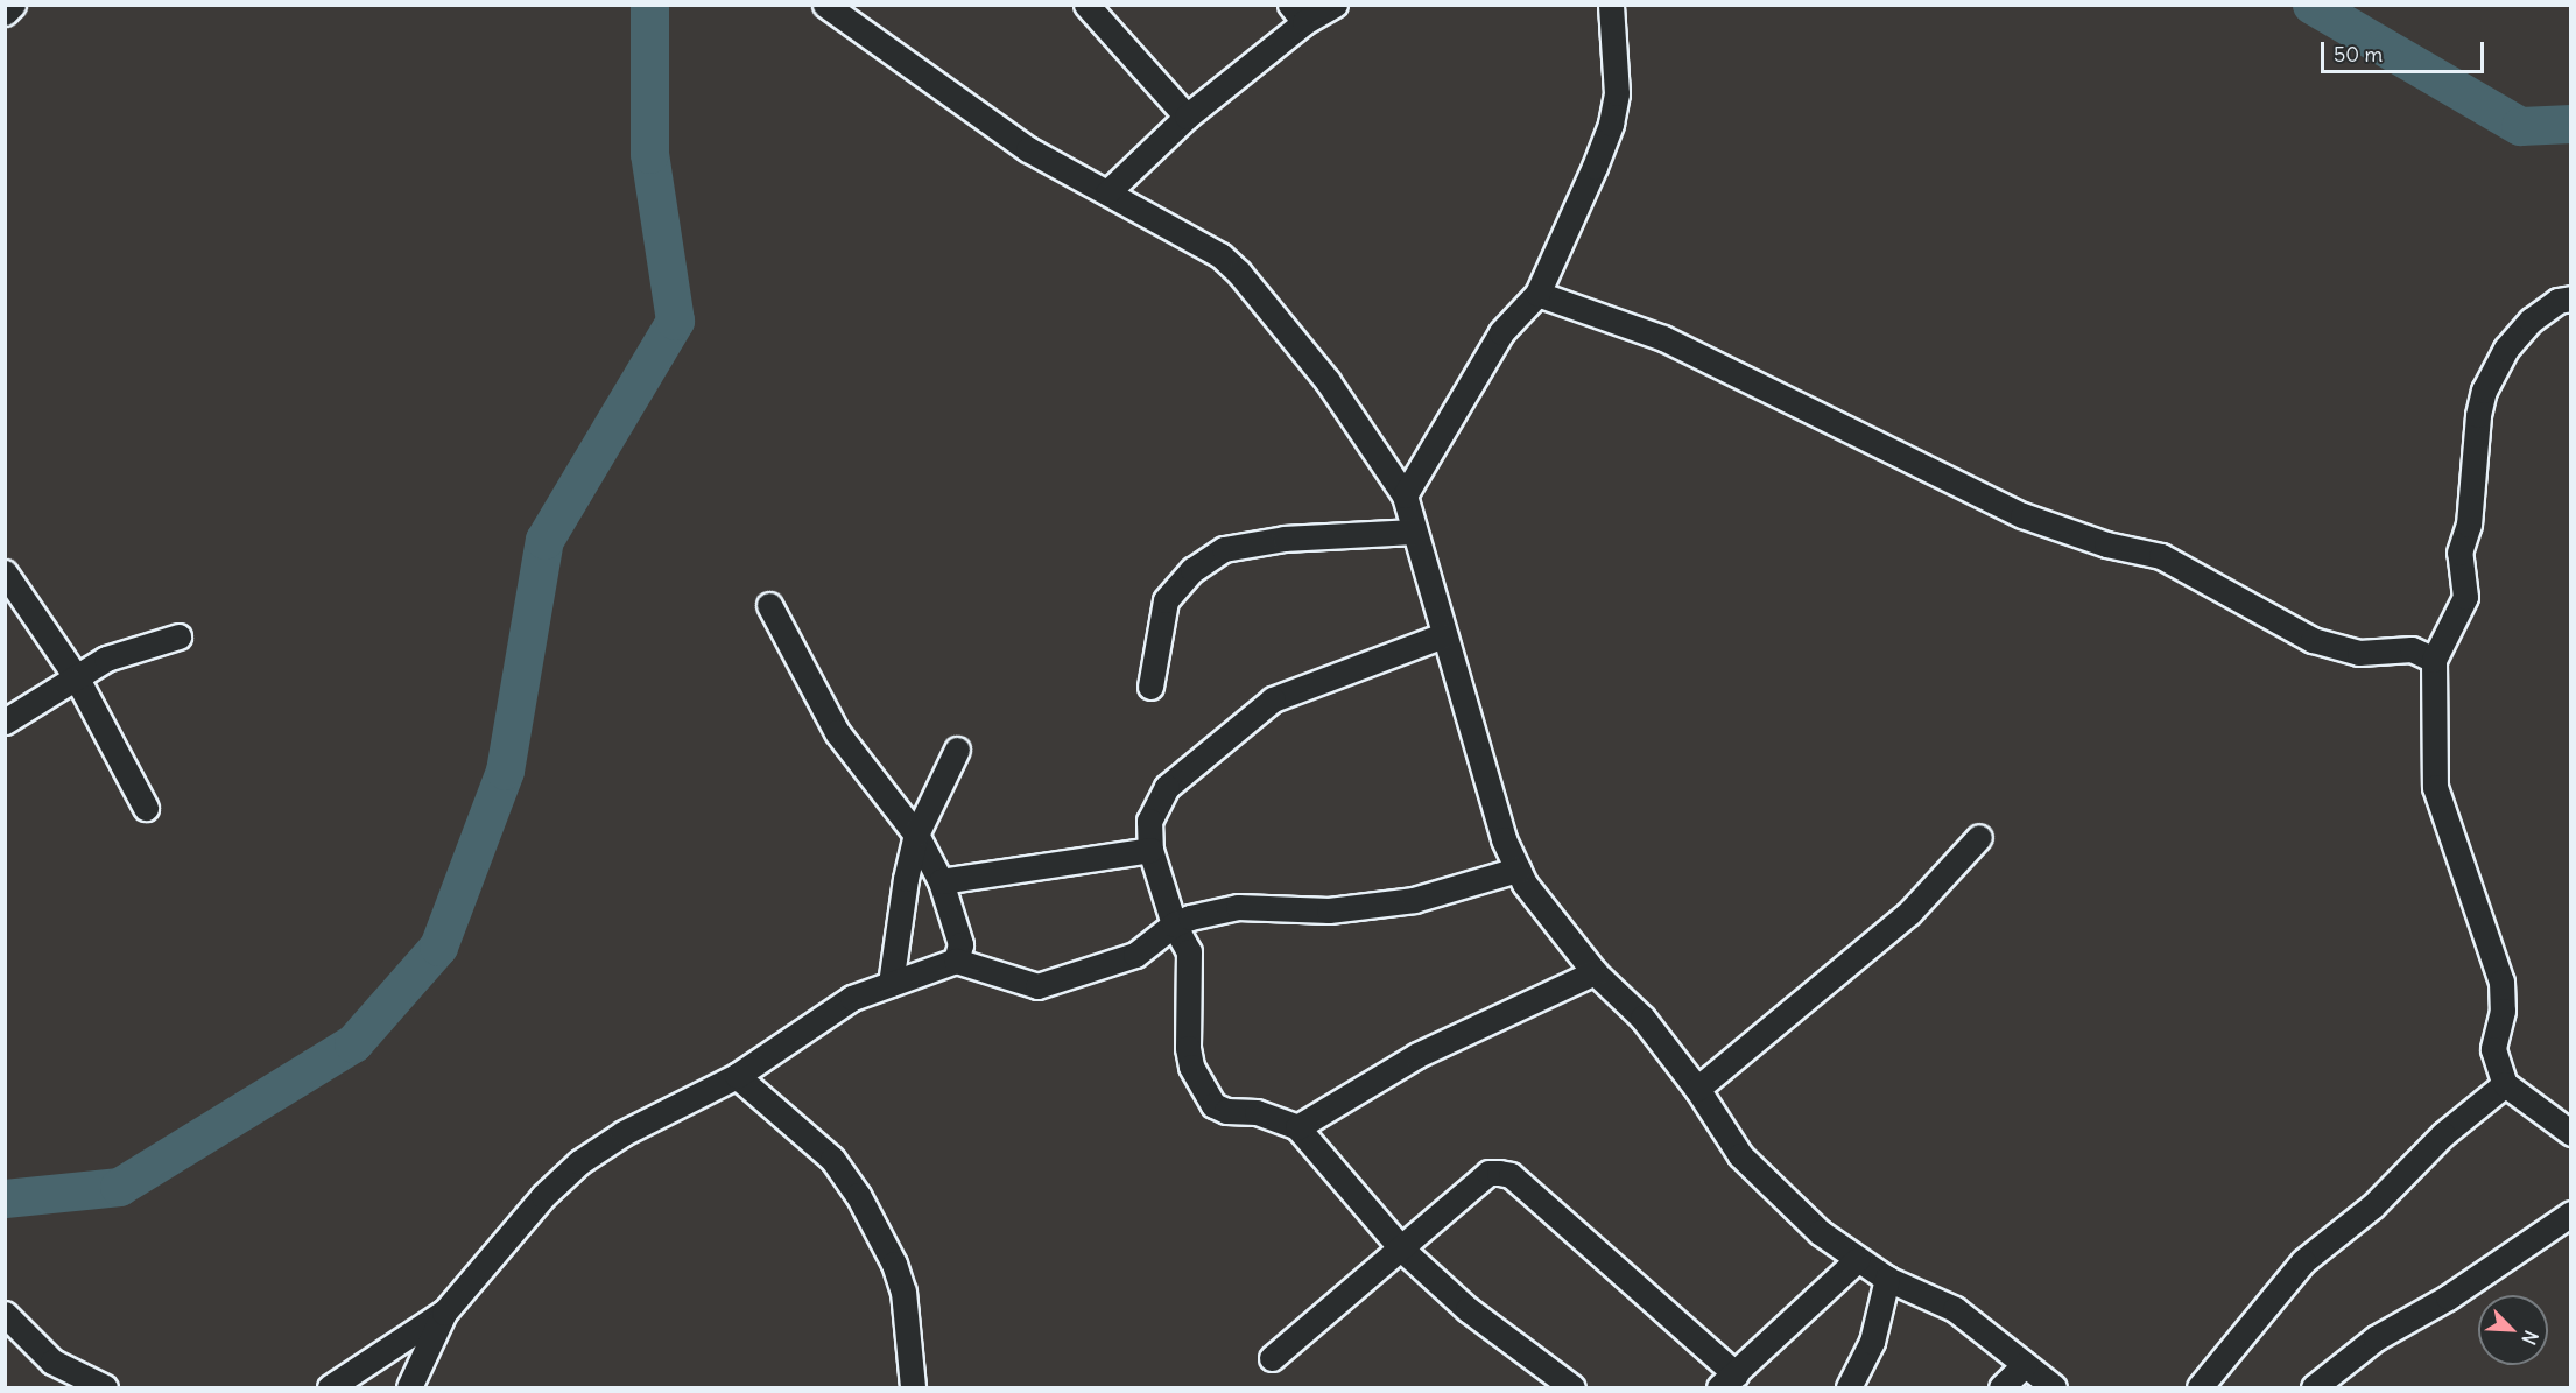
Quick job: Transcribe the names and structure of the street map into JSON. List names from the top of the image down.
{
  "scale_bar": "50 m",
  "north": "bottom right"
}
